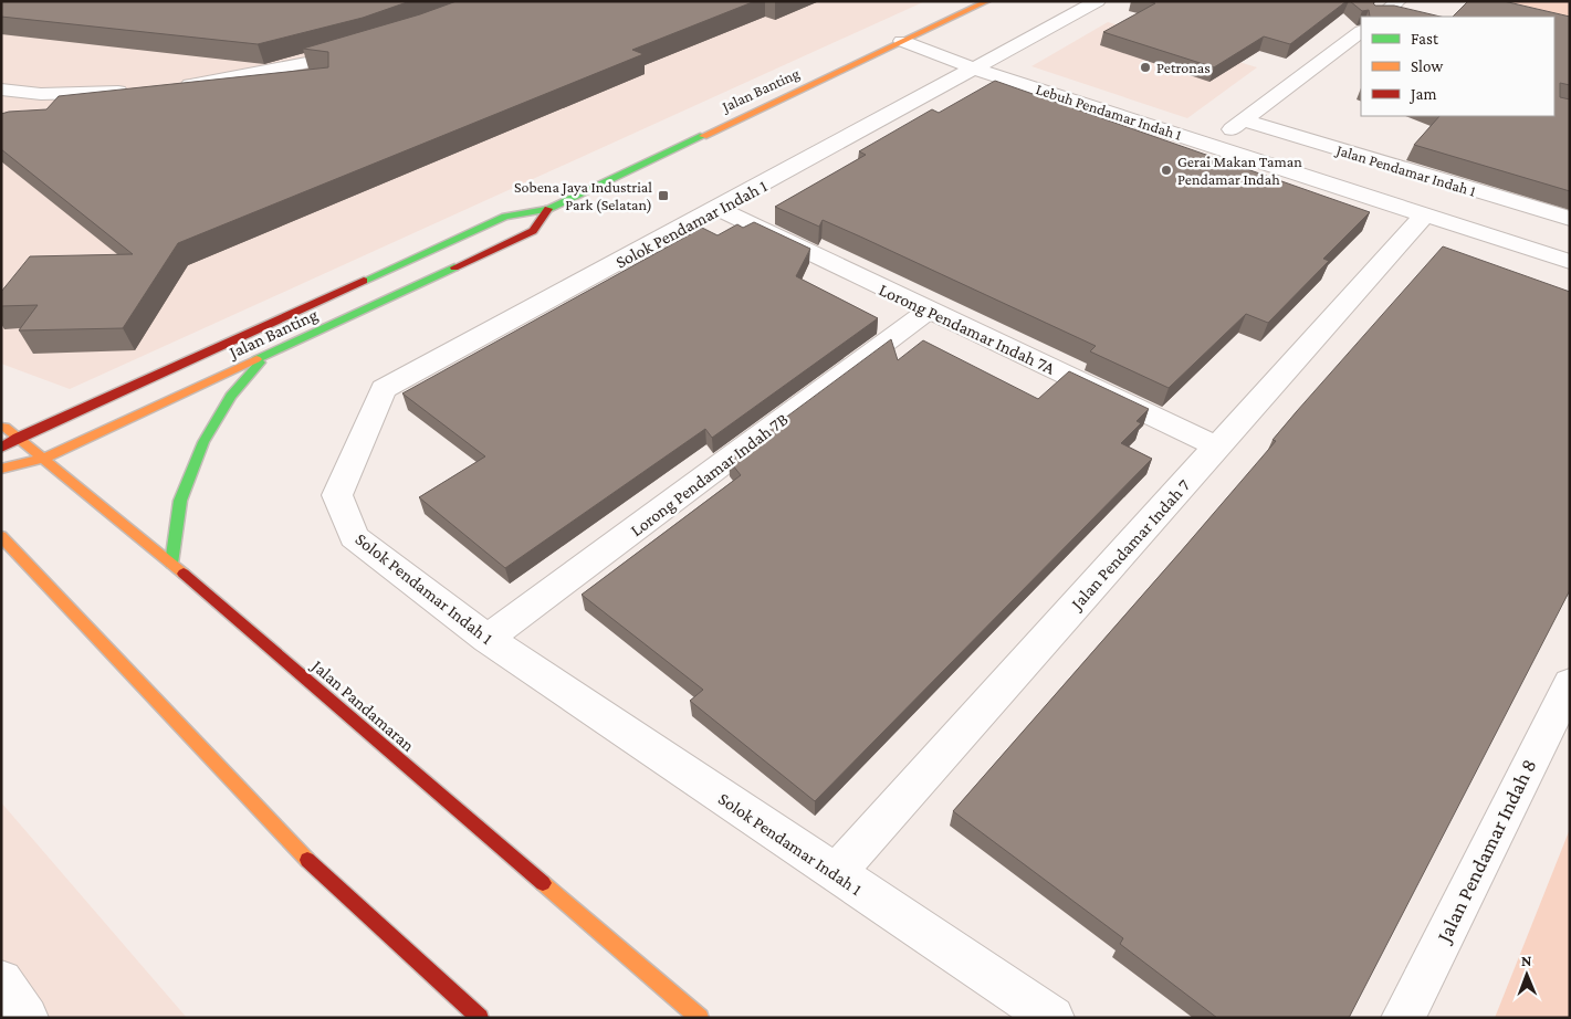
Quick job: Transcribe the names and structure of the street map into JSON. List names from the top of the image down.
{
  "streets": {
    "main road": ["Jalan Banting", "Jalan Pandamaran"],
    "street": [
      "Lebuh Pendamar Indah 1",
      "Jalan Pendamar Indah 1",
      "Solok Pendamar Indah 1",
      "Lorong Pendamar Indah 7A",
      "Lorong Pendamar Indah 7B",
      "Jalan Pendamar Indah 7",
      "Jalan Pendamar Indah 8"
    ]
  },
  "crossings": [
    ["Jalan Banting", "Lebuh Pendamar Indah 1"],
    ["Jalan Banting", "Jalan Pandamaran"],
    ["Lebuh Pendamar Indah 1", "Solok Pendamar Indah 1"],
    ["Lebuh Pendamar Indah 1", "Jalan Pendamar Indah 7"],
    ["Solok Pendamar Indah 1", "Lorong Pendamar Indah 7A"],
    ["Solok Pendamar Indah 1", "Lorong Pendamar Indah 7B"],
    ["Solok Pendamar Indah 1", "Jalan Pendamar Indah 7"],
    ["Lorong Pendamar Indah 7A", "Lorong Pendamar Indah 7B"],
    ["Lorong Pendamar Indah 7A", "Jalan Pendamar Indah 7"]
  ],
  "places": {
    "other": ["Petronas", "Gerai Makan Taman Pendamar Indah"],
    "transit": ["Sobena Jaya Industrial Park (Selatan)"]
  },
  "legend": ["Fast", "Slow", "Jam"],
  "north": "top"
}
